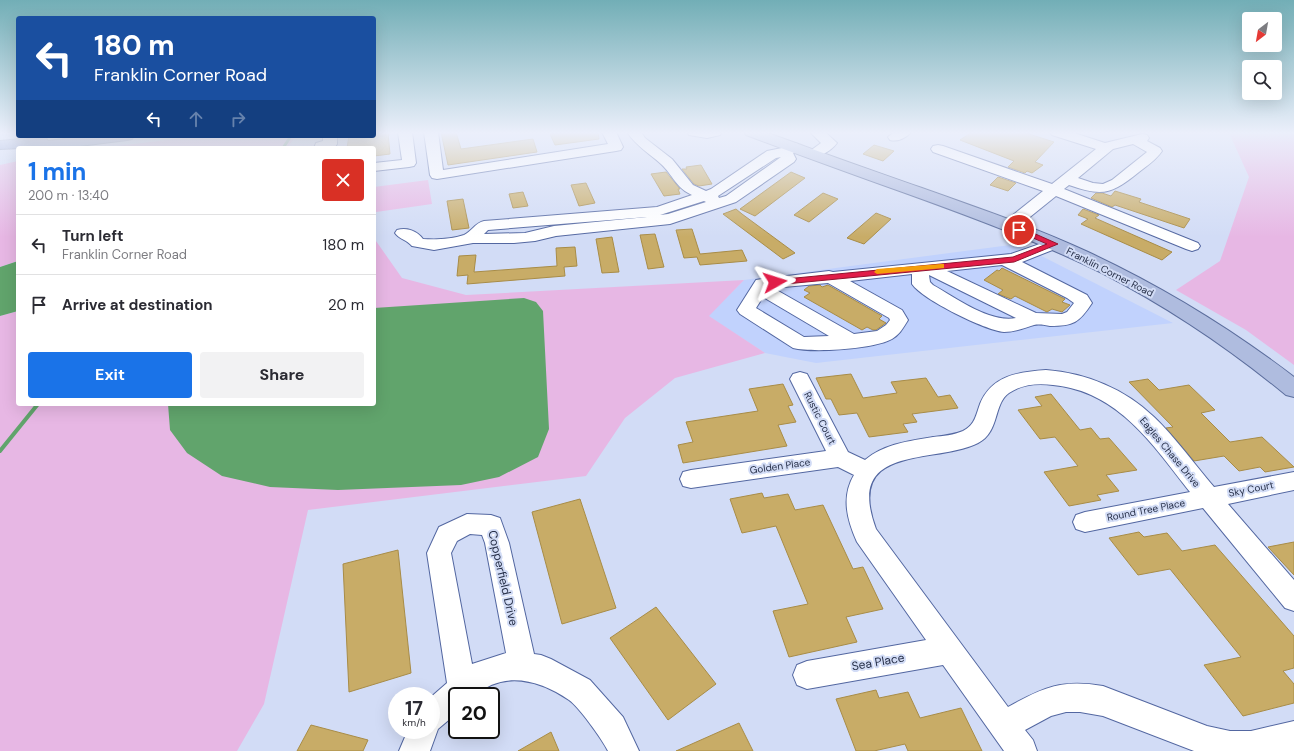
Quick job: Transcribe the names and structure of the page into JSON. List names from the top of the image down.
{
  "streets": {
    "main road": ["Franklin Corner Road"],
    "street": [
      "Rustic Court",
      "Eagles Chase Drive",
      "Golden Place",
      "Sky Court",
      "Round Tree Place",
      "Copperfield Drive",
      "Sea Place"
    ]
  },
  "crossings": [
    ["Rustic Court", "Golden Place"],
    ["Eagles Chase Drive", "Sky Court"],
    ["Eagles Chase Drive", "Round Tree Place"],
    ["Eagles Chase Drive", "Sea Place"],
    ["Sky Court", "Round Tree Place"]
  ],
  "north": "bottom left",
  "page": {
    "turn": ["180 m", "Franklin Corner Road"],
    "heading": ["1 min", "200 m · 13:40"],
    "list": [
      {
        "name": "Turn left",
        "note": "Franklin Corner Road",
        "value": "180 m"
      },
      {
        "name": "Arrive at destination",
        "value": "20 m"
      }
    ],
    "buttons": ["Exit", "Share"],
    "speed": "17 km/h",
    "limit": "20"
  }
}
